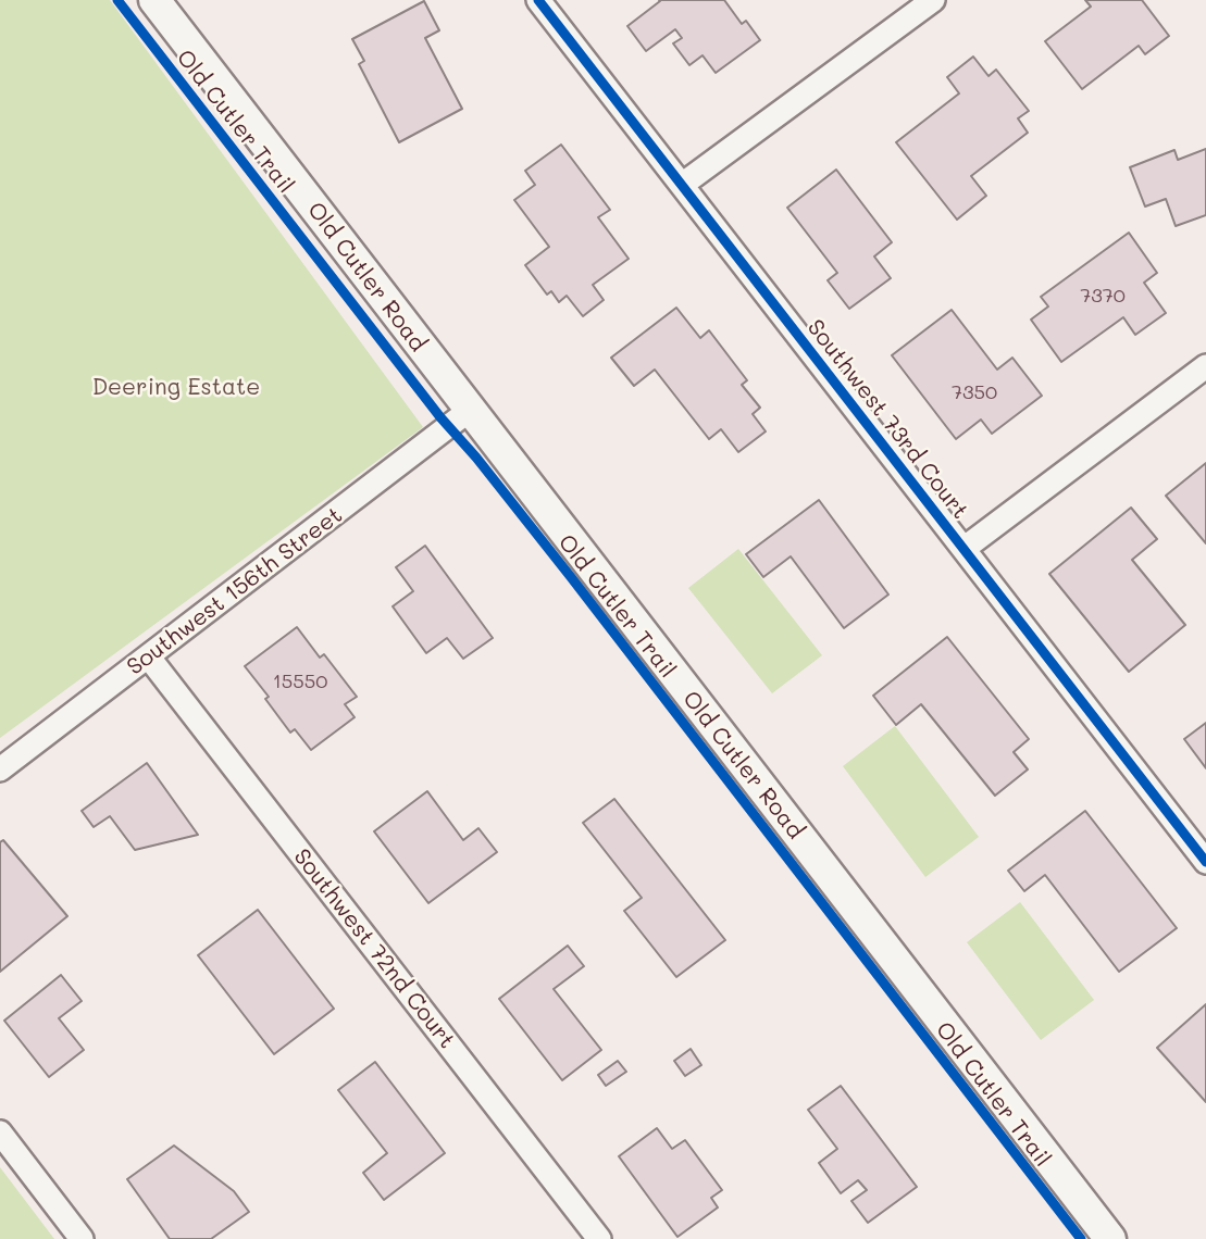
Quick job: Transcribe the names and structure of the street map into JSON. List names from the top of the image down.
{
  "streets": {
    "main road": ["Old Cutler Road"],
    "street": ["Southwest 73rd Court", "Southwest 156th Street", "Southwest 72nd Court"],
    "cycle path": ["Old Cutler Trail"]
  },
  "crossings": [
    ["Old Cutler Road", "Southwest 156th Street"],
    ["Southwest 156th Street", "Southwest 72nd Court"]
  ],
  "parks": ["Deering Estate"],
  "house_numbers": ["7370", "7350", "15550"]
}
